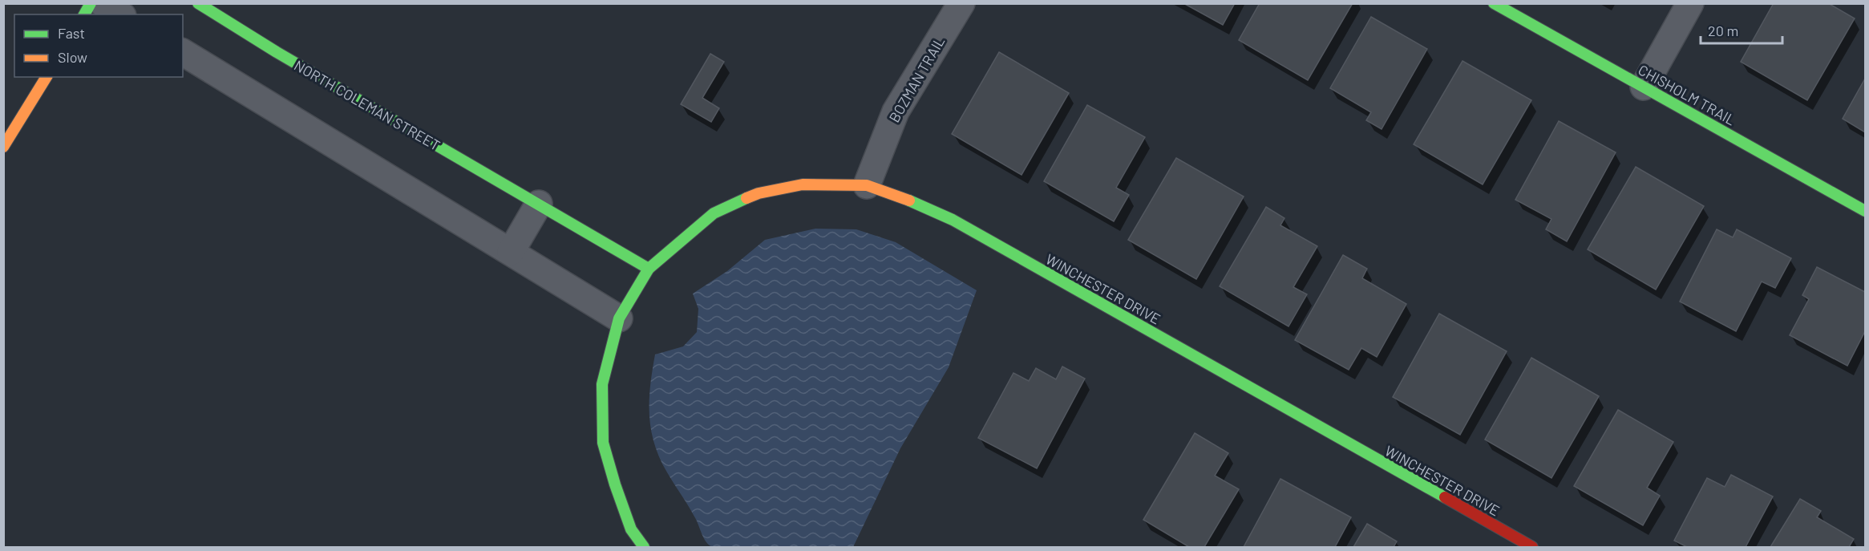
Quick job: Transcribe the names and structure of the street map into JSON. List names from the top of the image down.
{
  "streets": {
    "street": [
      "BOZMAN TRAIL",
      "CHISHOLM TRAIL",
      "NORTH COLEMAN STREET",
      "WINCHESTER DRIVE"
    ]
  },
  "crossings": [
    ["BOZMAN TRAIL", "WINCHESTER DRIVE"],
    ["NORTH COLEMAN STREET", "WINCHESTER DRIVE"]
  ],
  "legend": ["Fast", "Slow"],
  "scale_bar": "20 m"
}
